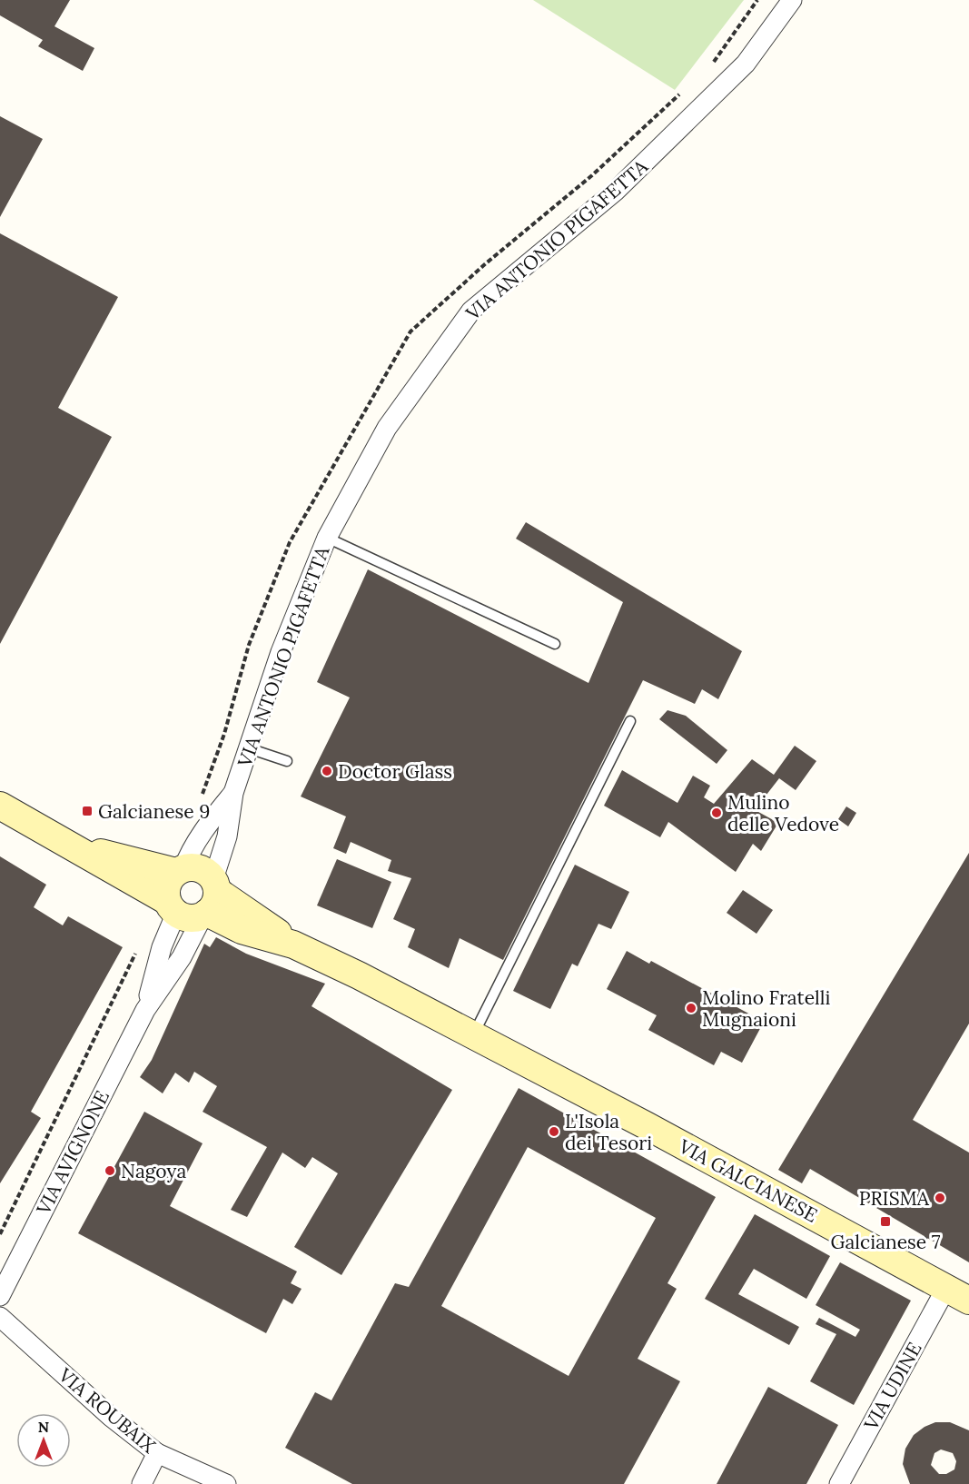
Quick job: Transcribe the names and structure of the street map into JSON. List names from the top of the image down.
{
  "streets": {
    "street": [
      "VIA ANTONIO PIGAFETTA",
      "VIA AVIGNONE",
      "VIA GALCIANESE",
      "VIA UDINE",
      "VIA ROUBAIX"
    ]
  },
  "crossings": [
    ["VIA ANTONIO PIGAFETTA", "VIA AVIGNONE"],
    ["VIA ANTONIO PIGAFETTA", "VIA GALCIANESE"],
    ["VIA AVIGNONE", "VIA GALCIANESE"],
    ["VIA GALCIANESE", "VIA UDINE"]
  ],
  "places": {
    "other": [
      "Doctor Glass",
      "Mulino delle Vedove",
      "Molino Fratelli Mugnaioni",
      "L'Isola dei Tesori",
      "Nagoya",
      "PRISMA"
    ],
    "transit": ["Galcianese 9", "Galcianese 7"]
  },
  "north": "top"
}
